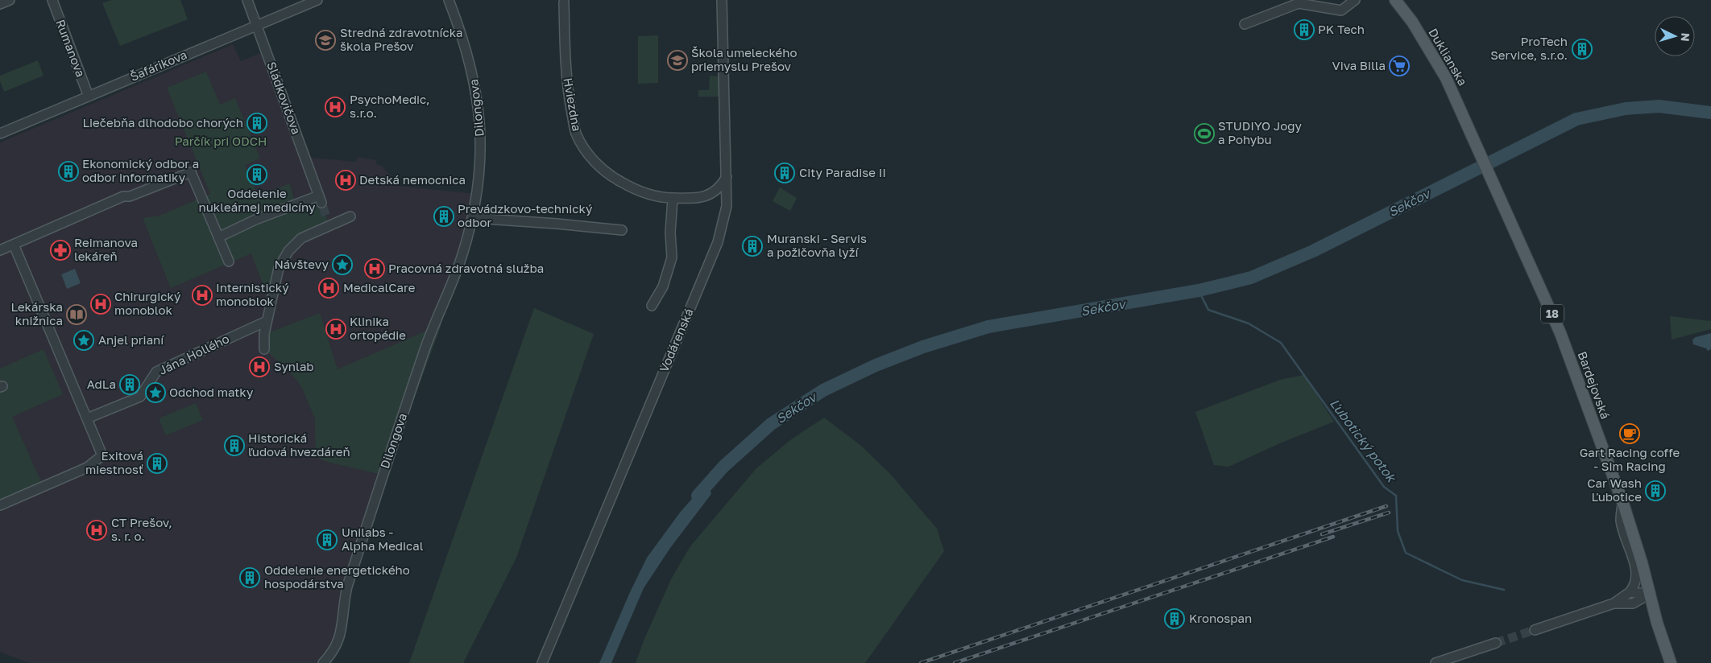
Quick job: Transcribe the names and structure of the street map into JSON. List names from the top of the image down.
{
  "streets": {
    "main road": ["Duklianska", "18", "Bardejovská"],
    "street": [
      "Rumanova",
      "Šafárikova",
      "Sládkovičova",
      "Hviezdna",
      "Dilongova",
      "Vodárenská",
      "Jána Hollého"
    ]
  },
  "crossings": [
    ["Rumanova", "Šafárikova"],
    ["Duklianska", "Bardejovská"],
    ["Šafárikova", "Sládkovičova"],
    ["Hviezdna", "Vodárenská"]
  ],
  "water": ["Sekčov", "Ľubotický potok"],
  "parks": ["Parčík pri ODCH"],
  "places": {
    "building": [
      "PK Tech",
      "ProTech Service, s.r.o.",
      "Liečebňa dlhodobo chorých",
      "Ekonomický odbor a odbor informatiky",
      "City Paradise II",
      "Oddelenie nukleárnej medicíny",
      "Prevádzkovo‑technický odbor",
      "Muranski - Servis a požičovňa lyží",
      "AdLa",
      "Historická ľudová hvezdáreň",
      "Exitová miestnosť",
      "Car Wash Ľubotice",
      "Unilabs - Alpha Medical",
      "Oddelenie energetického hospodárstva",
      "Kronospan"
    ],
    "school or university": ["Stredná zdravotnícka škola Prešov", "Škola umeleckého priemyslu Prešov"],
    "supermarket": ["Viva Billa"],
    "hospital": [
      "PsychoMedic, s.r.o.",
      "Detská nemocnica",
      "Pracovná zdravotná služba",
      "MedicalCare",
      "Internistický monoblok",
      "Chirurgický monoblok",
      "Klinika ortopédie",
      "Synlab",
      "CT Prešov, s. r. o."
    ],
    "sports": ["STUDIYO Jogy a Pohybu"],
    "pharmacy": ["Reimanova lekáreň"],
    "place": ["Návštevy", "Anjel prianí", "Odchod matky"],
    "library": ["Lekárska knižnica"],
    "cafe": ["Gart Racing coffe - Sim Racing"]
  },
  "north": "right"
}
